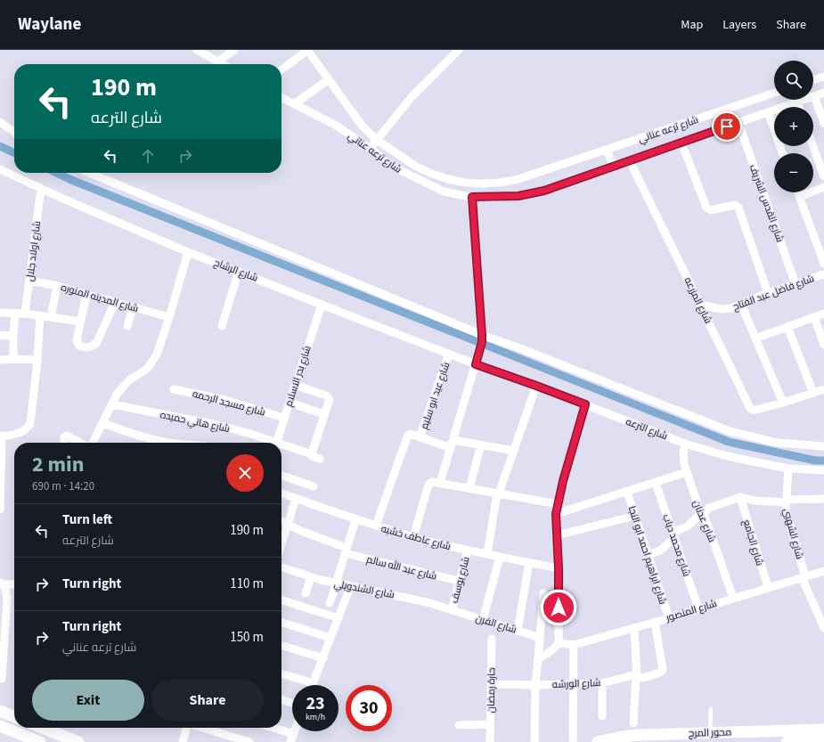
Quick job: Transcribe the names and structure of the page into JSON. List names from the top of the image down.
{
  "streets": {
    "main road": ["محور المرج"],
    "street": [
      "شارع ترعه عناني",
      "شارع القدس الشريف",
      "شارع اولاد جلال",
      "شارع الرشاح",
      "شارع فاضل عبد الفتاح",
      "شارع المدينه المنوره",
      "شارع المزرعه",
      "شارع بدر الاسلام",
      "شارع عيد ابو سليم",
      "شارع مسجد الرحمه",
      "شارع هاني حميده",
      "شارع الترعه",
      "شارع عدنان",
      "شارع الشهبي",
      "شارع عاطف خشبه",
      "شارع الجامع",
      "شارع محمد دياب",
      "شارع ابراهيم احمد ابو النجا",
      "شارع عبد الله سالم",
      "شارع يوسف",
      "شارع الشندويلي",
      "شارع المنصور",
      "شارع الفرن",
      "شارع الورشه",
      "حارة رمضان"
    ]
  },
  "crossings": [
    ["شارع ترعه عناني", "شارع القدس الشريف"],
    ["شارع ترعه عناني", "شارع المزرعه"],
    ["شارع القدس الشريف", "شارع فاضل عبد الفتاح"],
    ["شارع اولاد جلال", "شارع الرشاح"],
    ["شارع اولاد جلال", "شارع المدينه المنوره"],
    ["شارع الرشاح", "شارع بدر الاسلام"],
    ["شارع الرشاح", "شارع عيد ابو سليم"],
    ["شارع الرشاح", "شارع الترعه"],
    ["شارع فاضل عبد الفتاح", "شارع المزرعه"],
    ["شارع بدر الاسلام", "شارع مسجد الرحمه"],
    ["شارع الترعه", "شارع عدنان"],
    ["شارع الترعه", "شارع الشهبي"],
    ["شارع عدنان", "شارع المنصور"],
    ["شارع الشهبي", "شارع المنصور"],
    ["شارع عاطف خشبه", "شارع يوسف"],
    ["شارع الجامع", "شارع المنصور"],
    ["شارع محمد دياب", "شارع المنصور"],
    ["شارع ابراهيم احمد ابو النجا", "شارع المنصور"],
    ["شارع عبد الله سالم", "شارع يوسف"],
    ["شارع يوسف", "شارع الشندويلي"],
    ["شارع يوسف", "شارع الفرن"],
    ["شارع الشندويلي", "شارع الفرن"],
    ["شارع المنصور", "شارع الورشه"],
    ["شارع الورشه", "حارة رمضان"]
  ],
  "page": {
    "header": "Waylane",
    "nav": ["Map", "Layers", "Share"],
    "map_buttons": ["+", "−"],
    "turn": ["190 m", "شارع الترعه"],
    "heading": ["2 min", "690 m · 14:20"],
    "list": [
      {
        "name": "Turn left",
        "note": "شارع الترعه",
        "value": "190 m"
      },
      {
        "name": "Turn right",
        "value": "110 m"
      },
      {
        "name": "Turn right",
        "note": "شارع ترعه عناني",
        "value": "150 m"
      }
    ],
    "buttons": ["Exit", "Share"],
    "speed": "23 km/h",
    "limit": "30"
  }
}
